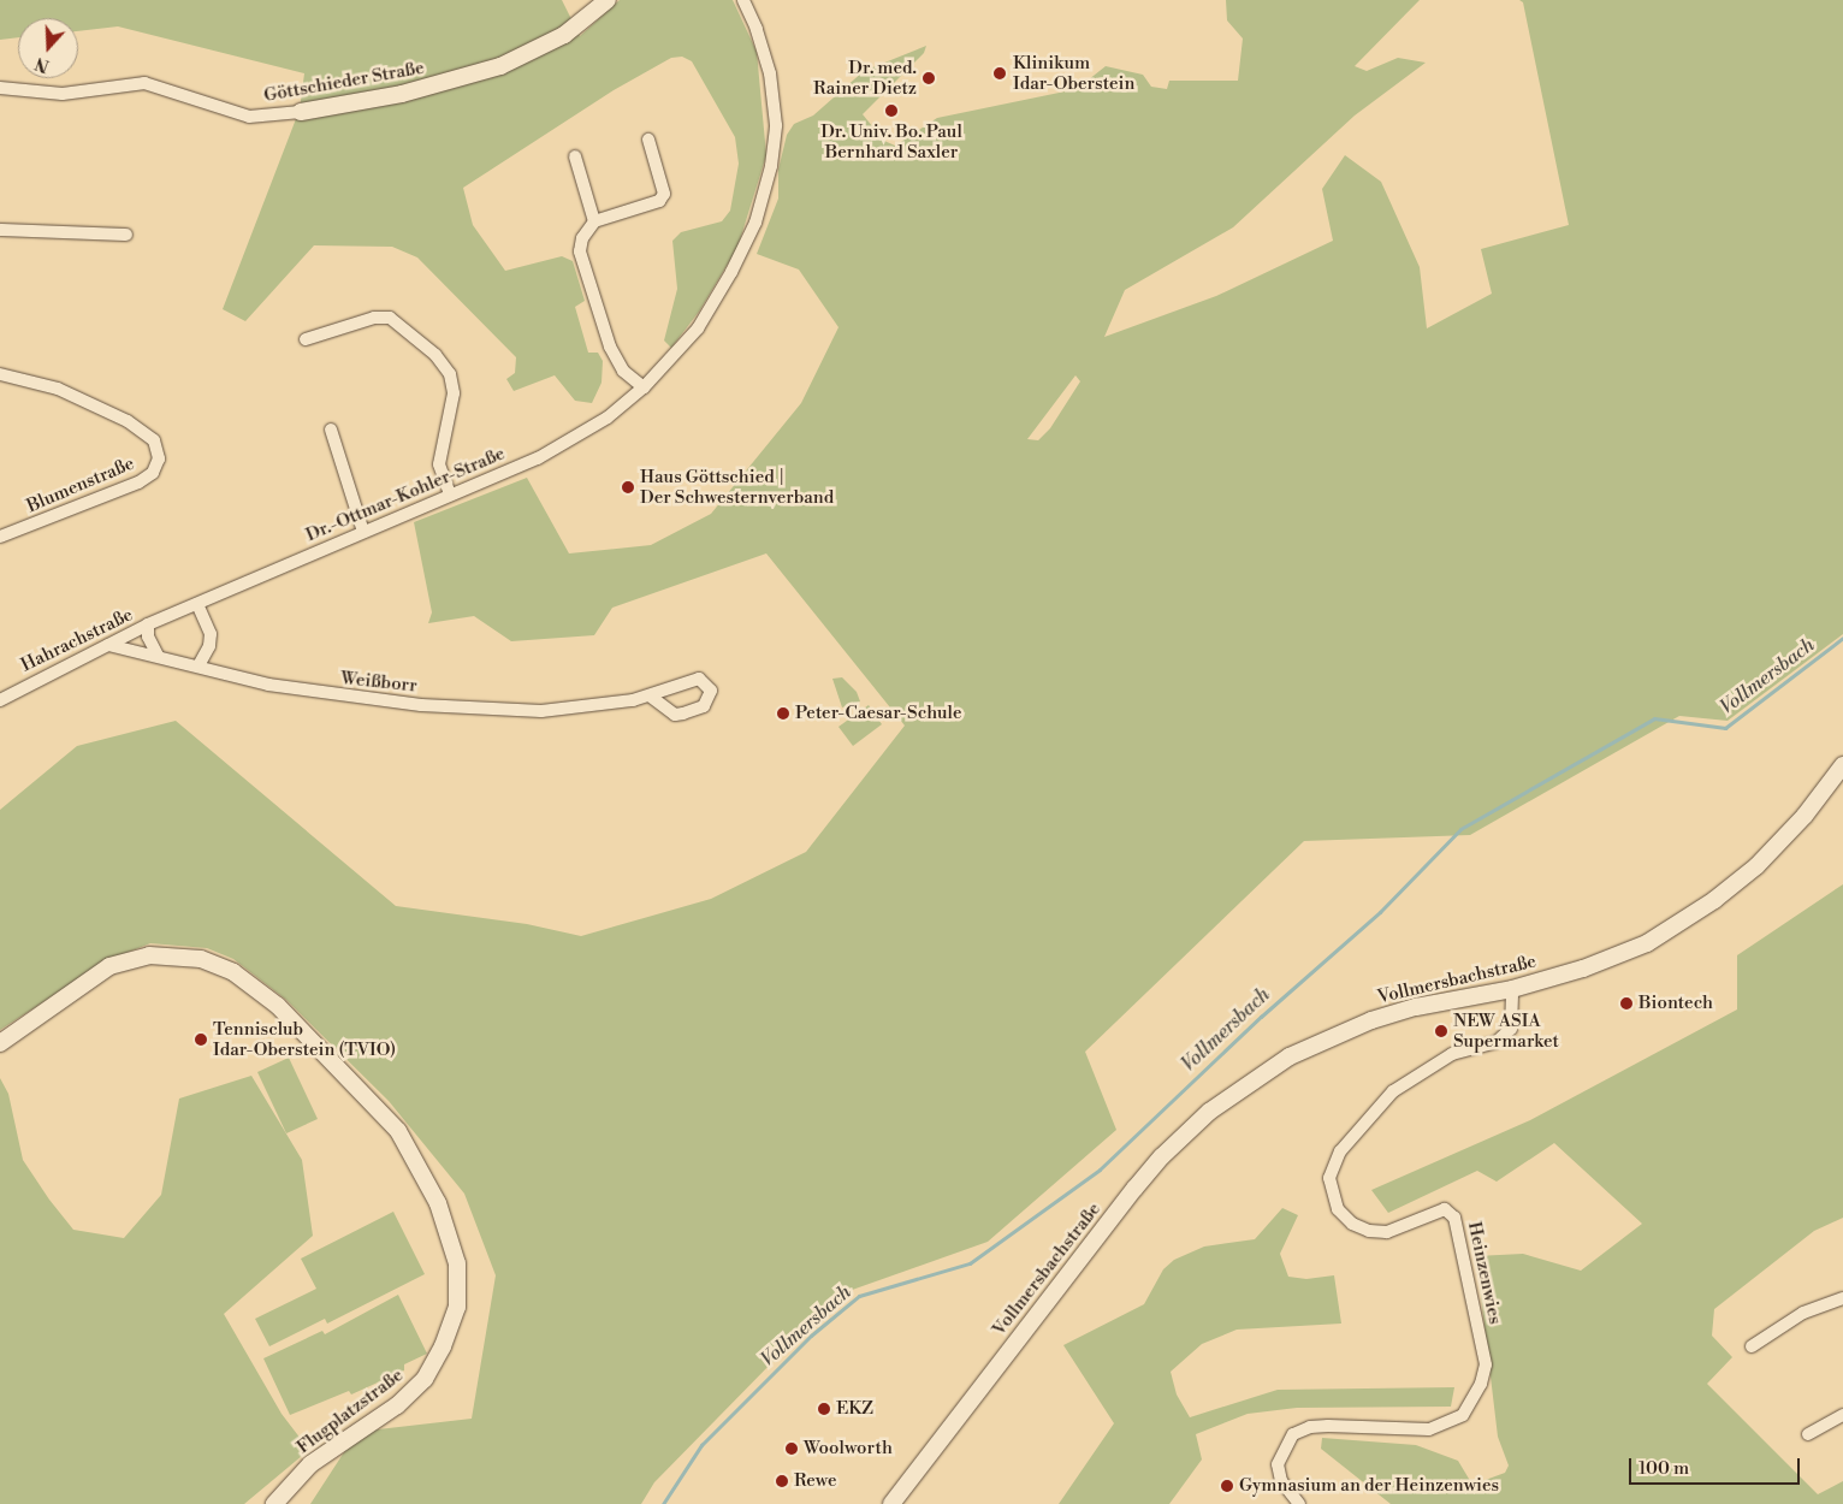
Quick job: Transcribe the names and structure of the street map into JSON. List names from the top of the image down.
{
  "streets": {
    "street": [
      "Göttschieder Straße",
      "Blumenstraße",
      "Dr.-Ottmar-Kohler-Straße",
      "Hahrachstraße",
      "Weißborr",
      "Vollmersbachstraße",
      "Heinzenwies",
      "Flugplatzstraße"
    ]
  },
  "crossings": [
    ["Dr.-Ottmar-Kohler-Straße", "Hahrachstraße"],
    ["Hahrachstraße", "Weißborr"],
    ["Vollmersbachstraße", "Heinzenwies"]
  ],
  "water": ["Vollmersbach"],
  "places": [
    "Klinikum Idar-Oberstein",
    "Dr. med. Rainer Dietz",
    "Dr. Univ. Bo. Paul Bernhard Saxler",
    "Haus Göttschied | Der Schwesternverband",
    "Peter-Caesar-Schule",
    "Biontech",
    "NEW ASIA Supermarket",
    "Tennisclub Idar-Oberstein (TVIO)",
    "EKZ",
    "Woolworth",
    "Rewe",
    "Gymnasium an der Heinzenwies"
  ],
  "scale_bar": "100 m",
  "north": "bottom"
}
